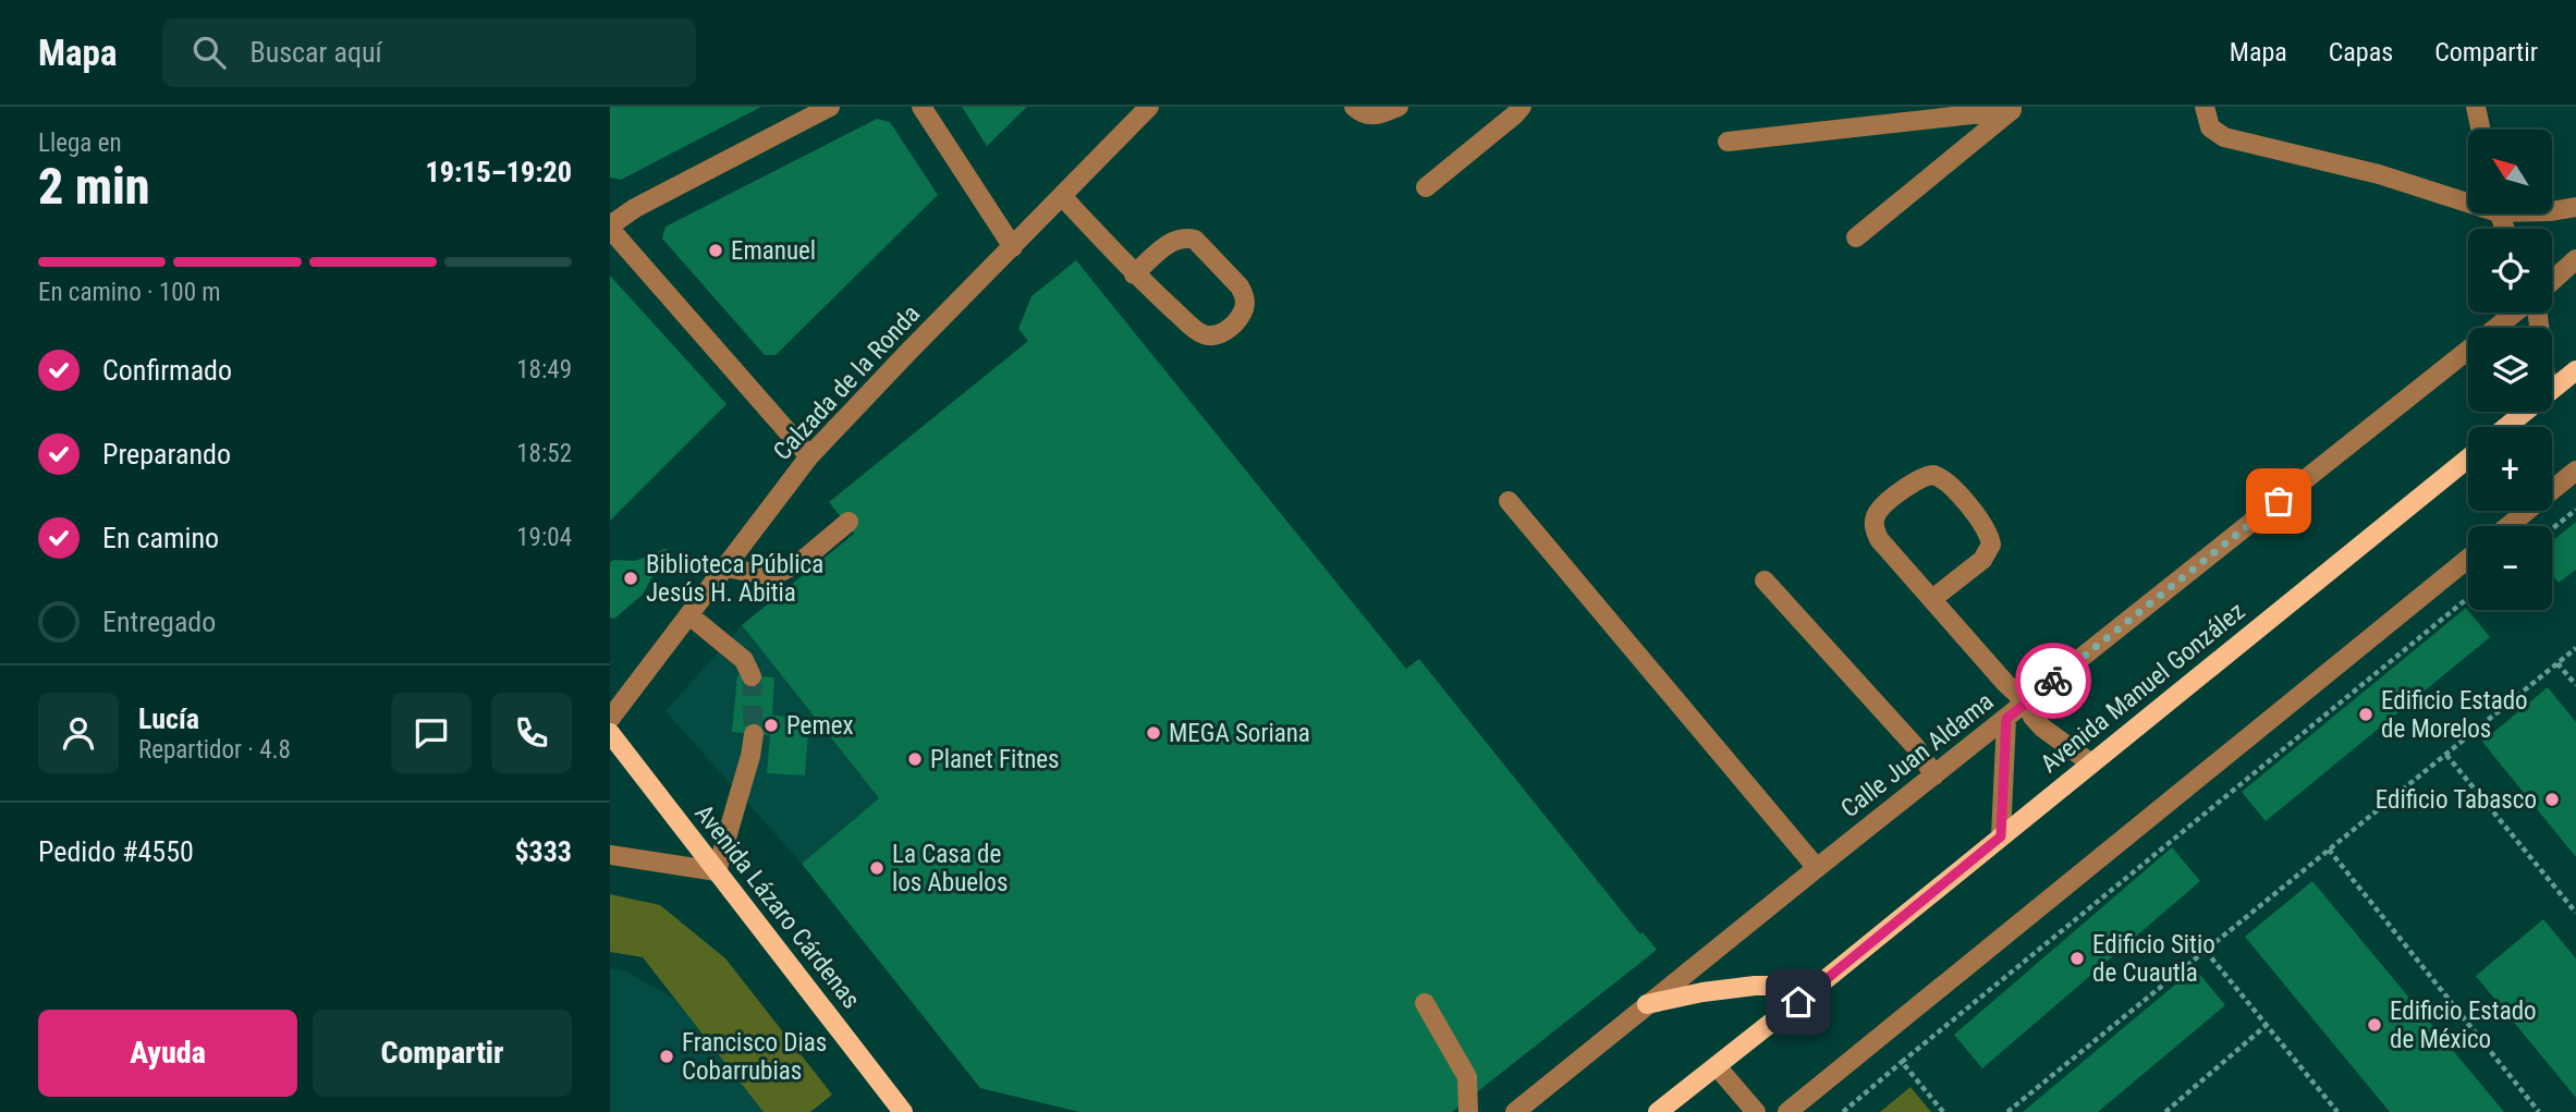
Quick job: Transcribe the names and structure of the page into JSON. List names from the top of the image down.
{
  "streets": {
    "main road": ["Avenida Manuel González", "Avenida Lázaro Cárdenas"],
    "street": ["Calzada de la Ronda", "Calle Juan Aldama"]
  },
  "places": [
    "Emanuel",
    "Biblioteca Pública Jesús H. Abitia",
    "Edificio Estado de Morelos",
    "Pemex",
    "MEGA Soriana",
    "Planet Fitnes",
    "Edificio Tabasco",
    "La Casa de los Abuelos",
    "Edificio Sitio de Cuautla",
    "Edificio Estado de México",
    "Francisco Dias Cobarrubias"
  ],
  "north": "top left",
  "page": {
    "header": "Mapa",
    "search": "Buscar aquí",
    "nav": ["Mapa", "Capas", "Compartir"],
    "heading": ["2 min", "Llega en", "19:15–19:20"],
    "panel": [
      "Lucía",
      "Repartidor · 4.8",
      "Pedido #4550",
      "$333"
    ],
    "map_buttons": ["+", "−"],
    "bar": "En camino · 100 m",
    "list": [
      ["Confirmado", "18:49"],
      ["Preparando", "18:52"],
      ["En camino", "19:04"],
      "Entregado"
    ],
    "buttons": ["Ayuda", "Compartir"]
  }
}
